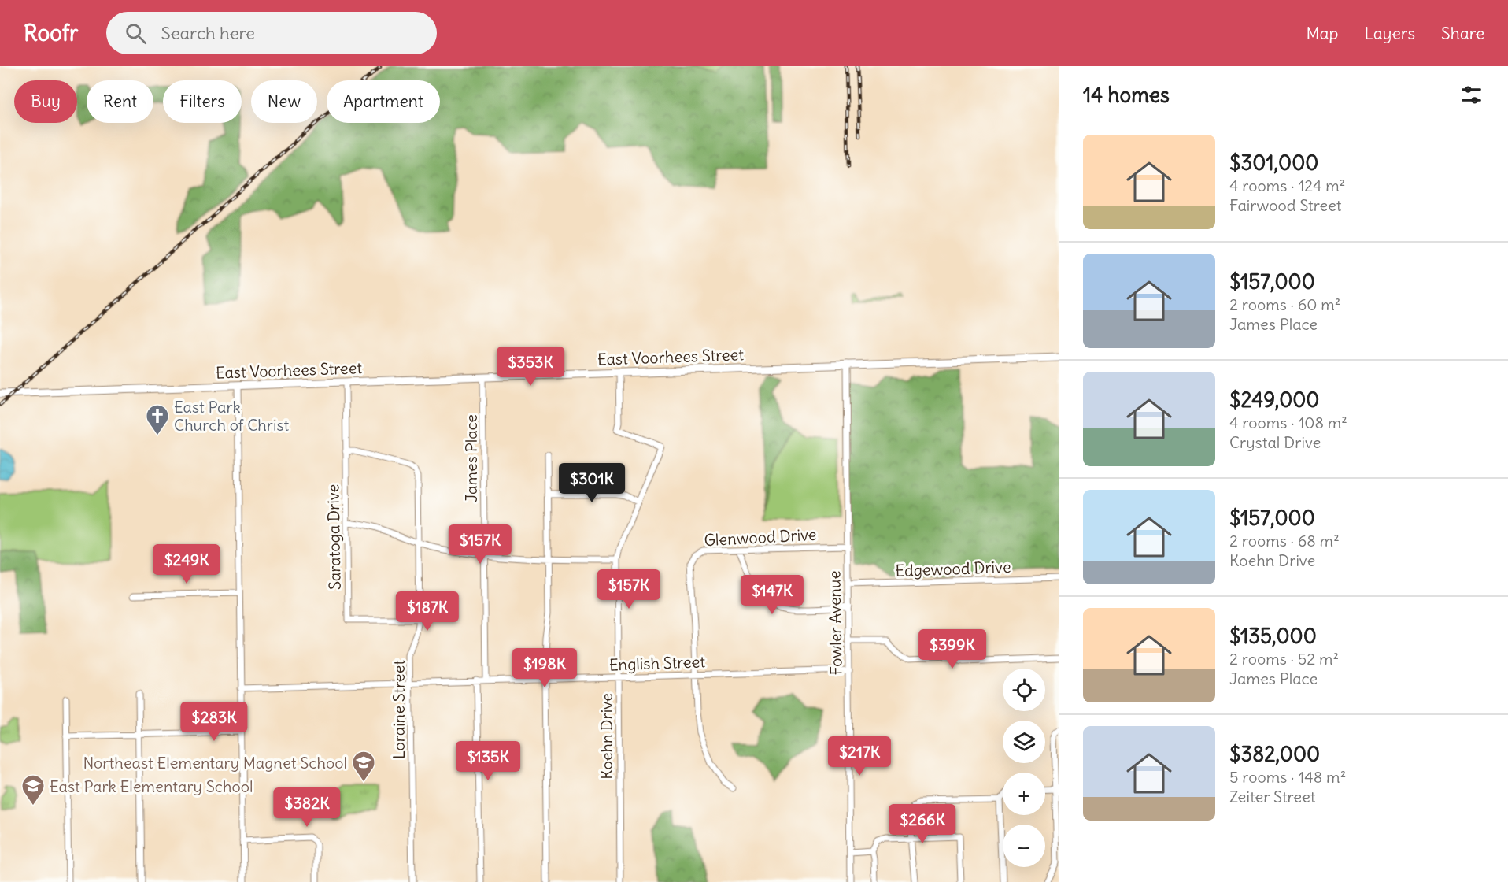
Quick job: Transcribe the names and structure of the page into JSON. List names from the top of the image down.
{
  "streets": {
    "main road": ["East Voorhees Street"],
    "street": [
      "James Place",
      "Saratoga Drive",
      "Glenwood Drive",
      "Edgewood Drive",
      "Fowler Avenue",
      "English Street",
      "Loraine Street",
      "Koehn Drive"
    ]
  },
  "crossings": [
    ["East Voorhees Street", "James Place"],
    ["East Voorhees Street", "Saratoga Drive"],
    ["East Voorhees Street", "Fowler Avenue"],
    ["East Voorhees Street", "Koehn Drive"],
    ["James Place", "English Street"],
    ["Saratoga Drive", "Loraine Street"],
    ["Glenwood Drive", "Fowler Avenue"],
    ["Glenwood Drive", "English Street"],
    ["Edgewood Drive", "Fowler Avenue"],
    ["Fowler Avenue", "English Street"],
    ["English Street", "Loraine Street"],
    ["English Street", "Koehn Drive"]
  ],
  "places": {
    "church": ["East Park Church of Christ"],
    "school or university": ["Northeast Elementary Magnet School", "East Park Elementary School"]
  },
  "page": {
    "header": "Roofr",
    "search": "Search here",
    "nav": ["Map", "Layers", "Share"],
    "heading": "14 homes",
    "chip": [
      "Buy",
      "Rent",
      "Filters",
      "New",
      "Apartment"
    ],
    "list": [
      {
        "name": "$301,000",
        "note": "4 rooms · 124 m² · Fairwood Street"
      },
      {
        "name": "$157,000",
        "note": "2 rooms · 60 m² · James Place"
      },
      {
        "name": "$249,000",
        "note": "4 rooms · 108 m² · Crystal Drive"
      },
      {
        "name": "$157,000",
        "note": "2 rooms · 68 m² · Koehn Drive"
      },
      {
        "name": "$135,000",
        "note": "2 rooms · 52 m² · James Place"
      },
      {
        "name": "$382,000",
        "note": "5 rooms · 148 m² · Zeiter Street"
      }
    ],
    "price": [
      "$353K",
      "$301K",
      "$157K",
      "$249K",
      "$157K",
      "$147K",
      "$187K",
      "$399K",
      "$198K",
      "$283K",
      "$217K",
      "$135K",
      "$382K",
      "$266K"
    ],
    "map_buttons": ["+", "−"]
  }
}
